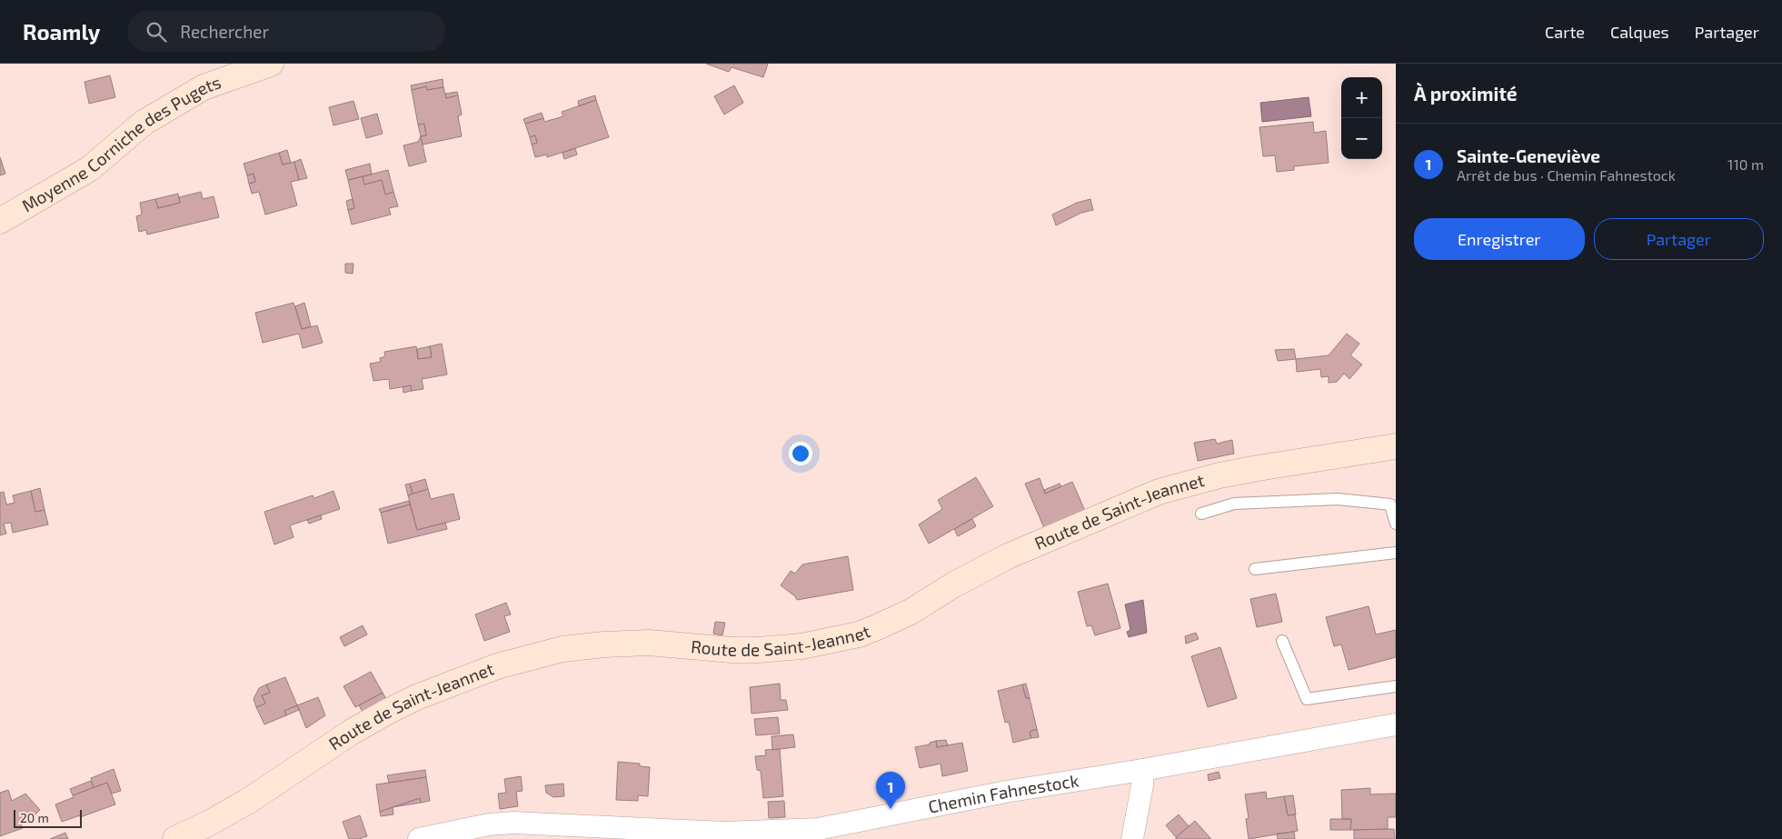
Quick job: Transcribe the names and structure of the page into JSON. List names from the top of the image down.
{
  "streets": {
    "main road": ["Moyenne Corniche des Pugets", "Route de Saint-Jeannet"],
    "street": ["Chemin Fahnestock"]
  },
  "scale_bar": "20 m",
  "page": {
    "header": "Roamly",
    "search": "Rechercher",
    "nav": ["Carte", "Calques", "Partager"],
    "heading": "À proximité",
    "map_buttons": ["+", "−"],
    "list": [
      {
        "mark": "1",
        "name": "Sainte-Geneviève",
        "note": "Arrêt de bus · Chemin Fahnestock",
        "value": "110 m"
      }
    ],
    "buttons": ["Enregistrer", "Partager"],
    "pins": "1",
    "scale": "20 m"
  }
}
